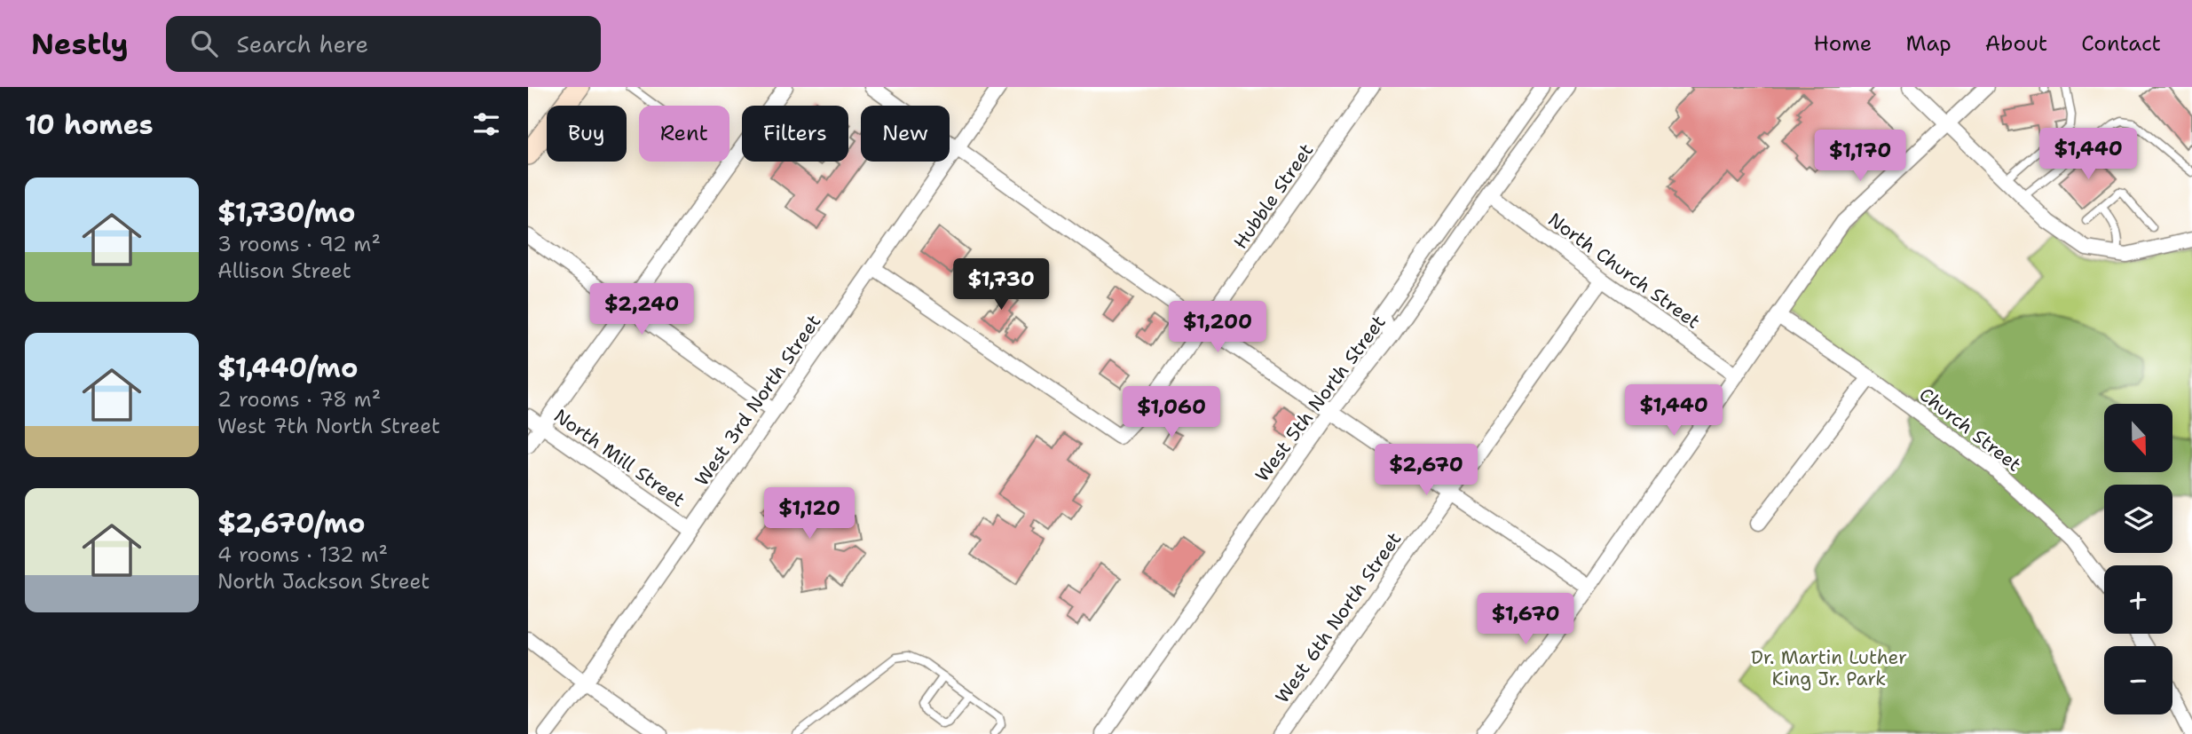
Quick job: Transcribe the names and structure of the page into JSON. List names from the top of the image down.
{
  "streets": {
    "street": [
      "Hubble Street",
      "North Church Street",
      "West 5th North Street",
      "West 3rd North Street",
      "Church Street",
      "North Mill Street",
      "West 6th North Street"
    ]
  },
  "crossings": [
    ["Hubble Street", "West 3rd North Street"],
    ["North Church Street", "West 5th North Street"],
    ["North Church Street", "West 6th North Street"],
    ["West 3rd North Street", "North Mill Street"]
  ],
  "parks": ["Dr. Martin Luther King Jr. Park"],
  "north": "bottom",
  "page": {
    "header": "Nestly",
    "search": "Search here",
    "nav": [
      "Home",
      "Map",
      "About",
      "Contact"
    ],
    "heading": "10 homes",
    "chip": [
      "Buy",
      "Rent",
      "Filters",
      "New"
    ],
    "price": [
      "$1,440",
      "$1,170",
      "$1,730",
      "$2,240",
      "$1,200",
      "$1,440",
      "$1,060",
      "$2,670",
      "$1,120",
      "$1,670"
    ],
    "list": [
      {
        "name": "$1,730/mo",
        "note": "3 rooms · 92 m² · Allison Street"
      },
      {
        "name": "$1,440/mo",
        "note": "2 rooms · 78 m² · West 7th North Street"
      },
      {
        "name": "$2,670/mo",
        "note": "4 rooms · 132 m² · North Jackson Street"
      }
    ],
    "map_buttons": ["+", "−"]
  }
}
